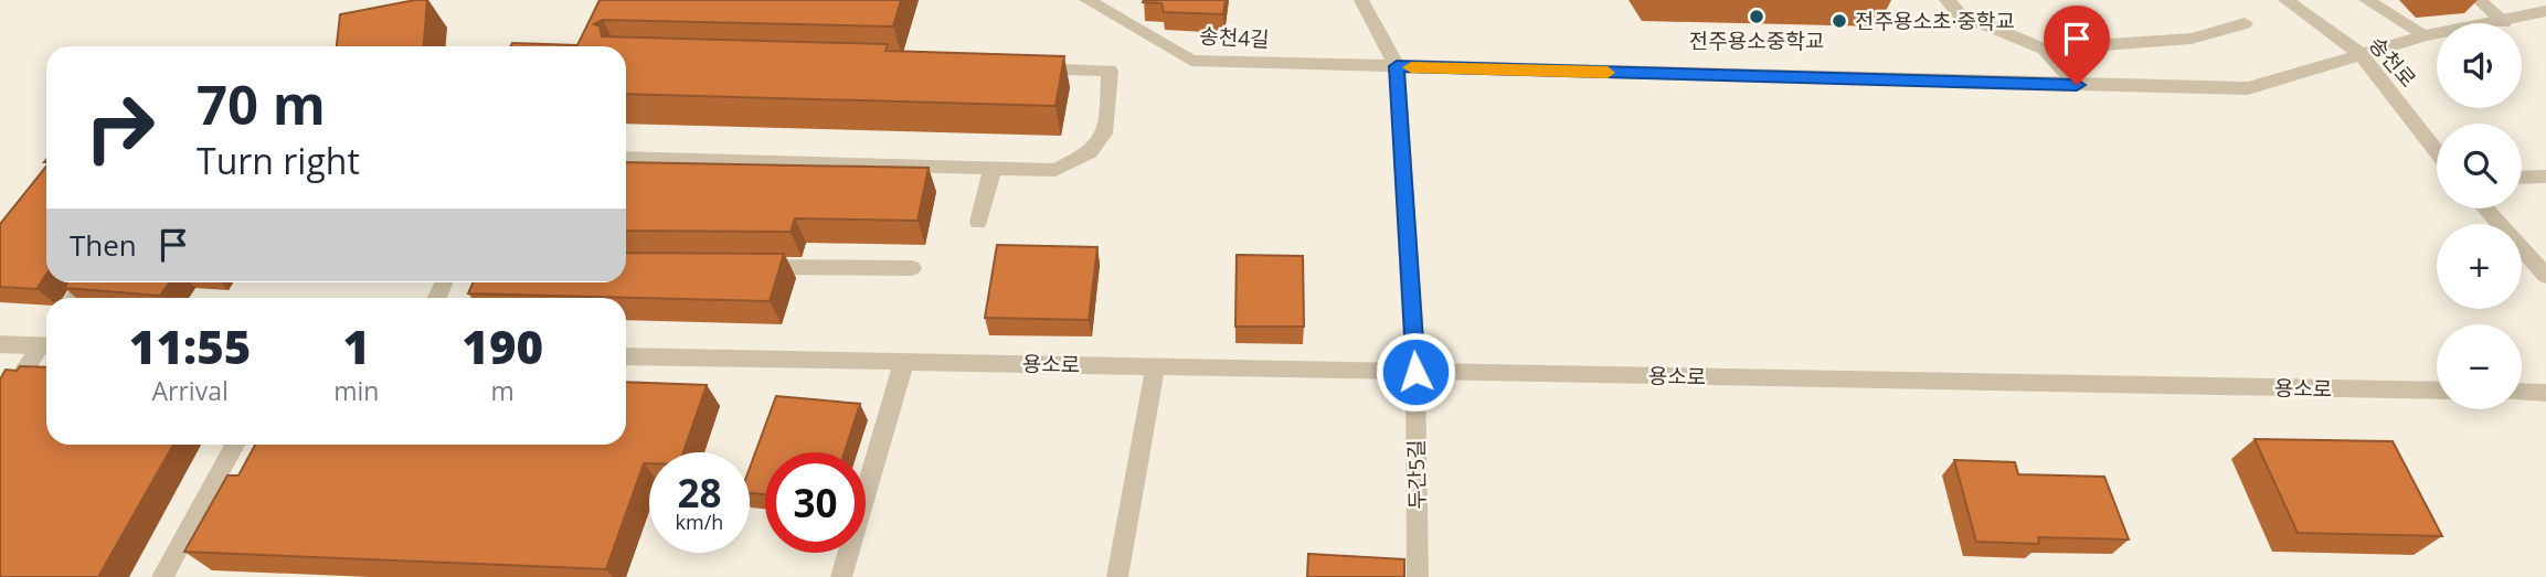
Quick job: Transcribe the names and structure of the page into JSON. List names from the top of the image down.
{
  "streets": {
    "street": [
      "송천4길",
      "송천로",
      "용소로",
      "두간5길"
    ]
  },
  "crossings": [
    ["송천4길", "송천로"],
    ["용소로", "두간5길"]
  ],
  "places": ["전주용소중학교", "전주용소초·중학교"],
  "page": {
    "map_buttons": ["+", "−"],
    "turn": ["70 m", "Turn right"],
    "then": "Then",
    "eta": [
      "11:55",
      "Arrival",
      "1",
      "min",
      "190",
      "m"
    ],
    "speed": "28 km/h",
    "limit": "30"
  }
}
